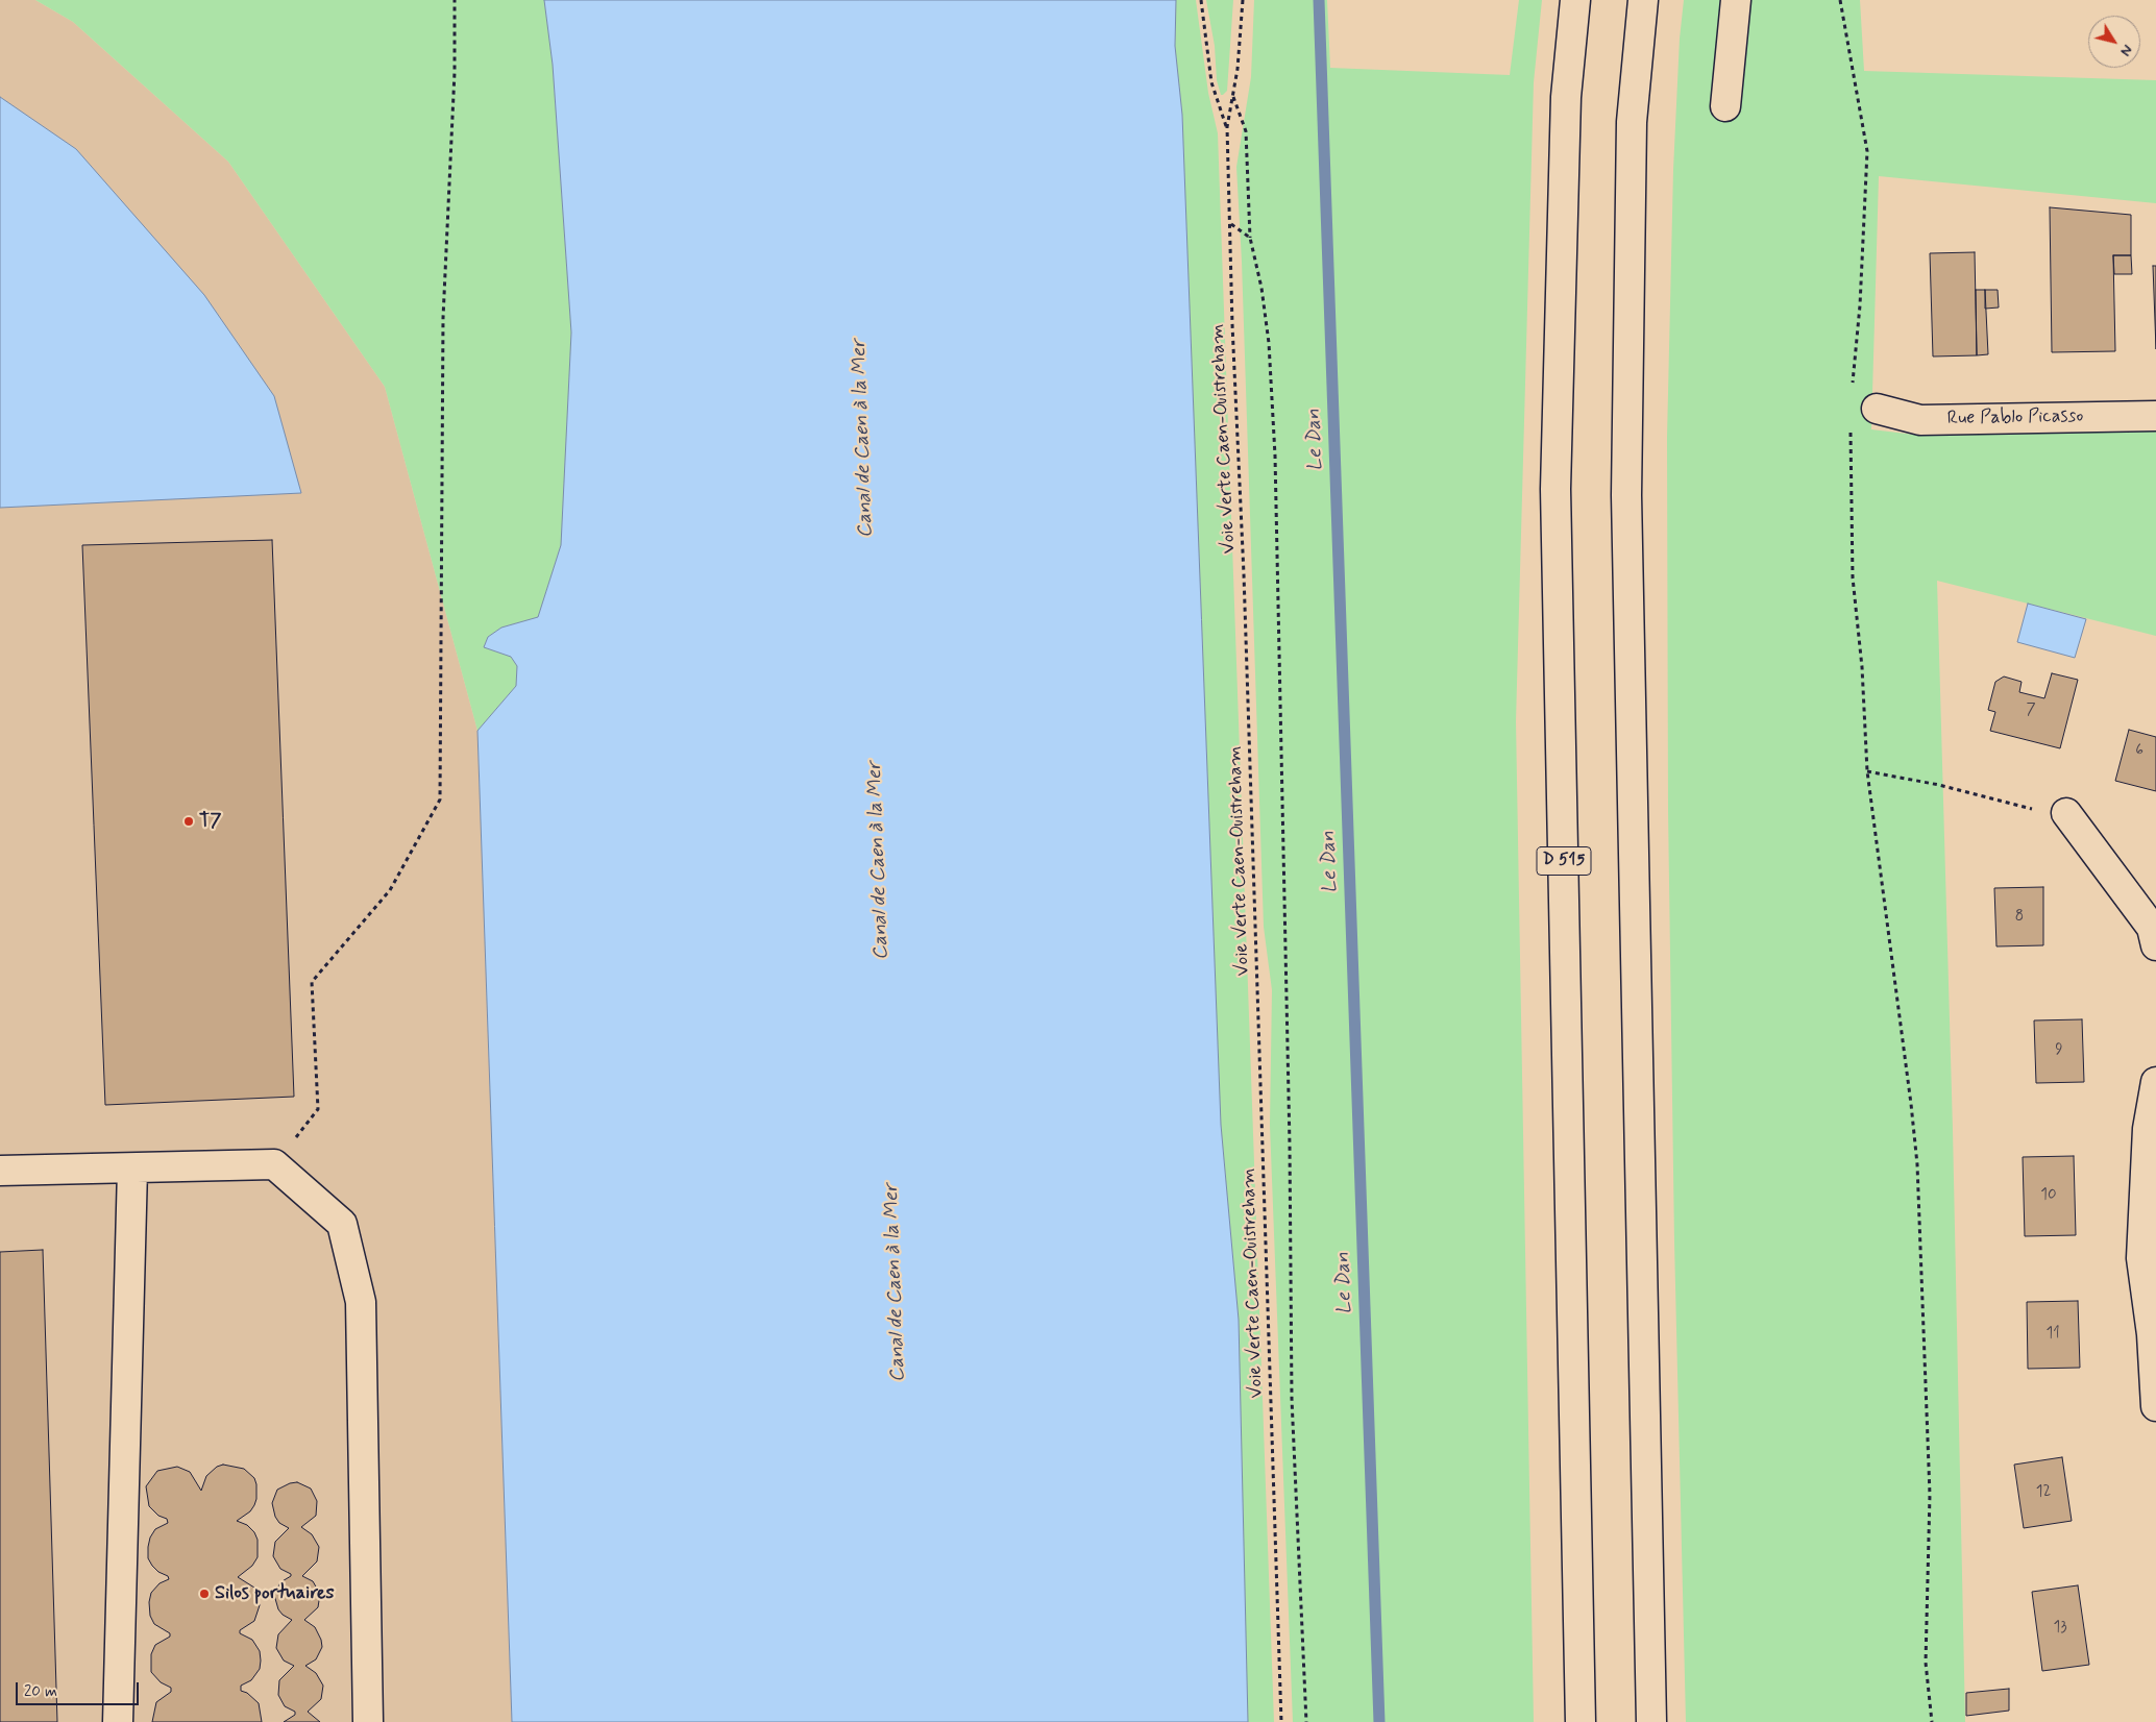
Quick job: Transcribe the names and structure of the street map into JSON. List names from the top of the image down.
{
  "streets": {
    "main road": ["Rue Pablo Picasso", "D 515"],
    "path": ["Voie Verte Caen-Ouistreham"]
  },
  "water": ["Canal de Caen à la Mer", "Le Dan"],
  "places": ["T7", "Silos portuaires"],
  "house_numbers": [
    "7",
    "6",
    "8",
    "9",
    "10",
    "11",
    "12",
    "13"
  ],
  "scale_bar": "20 m",
  "north": "bottom right"
}
